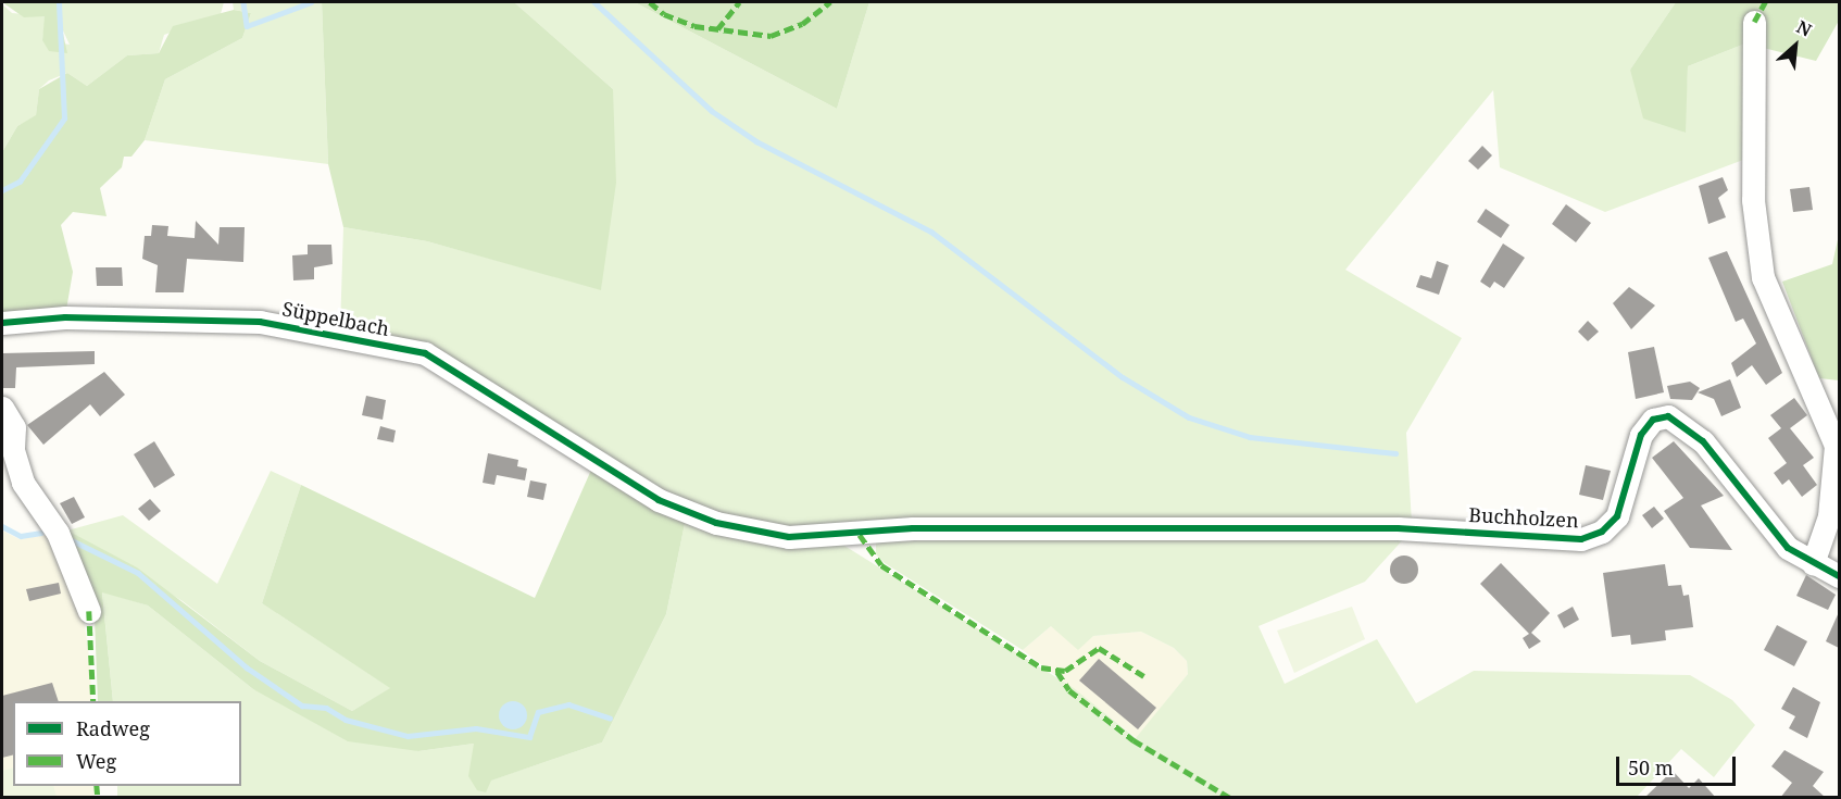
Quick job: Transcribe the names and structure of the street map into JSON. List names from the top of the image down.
{
  "streets": {
    "street": ["Süppelbach", "Buchholzen"]
  },
  "crossings": [
    ["Süppelbach", "Buchholzen"]
  ],
  "legend": ["Radweg", "Weg"],
  "scale_bar": "50 m",
  "north": "top right"
}
